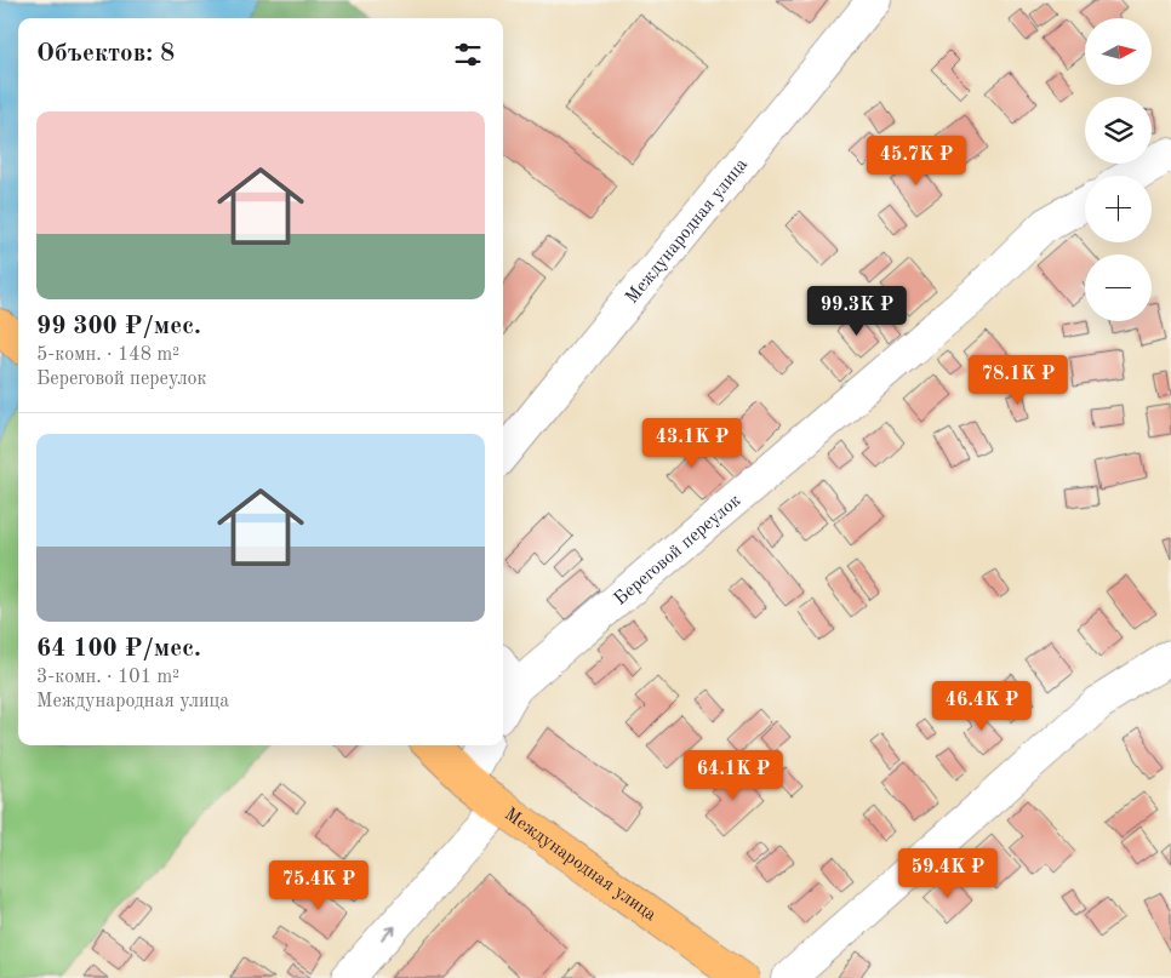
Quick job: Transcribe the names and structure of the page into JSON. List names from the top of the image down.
{
  "streets": {
    "main road": ["Международная улица"],
    "street": ["Береговой переулок"]
  },
  "north": "right",
  "page": {
    "map_buttons": ["+", "−"],
    "heading": "Объектов: 8",
    "list": [
      {
        "name": "99 300 ₽/мес.",
        "note": "5-комн. · 148 m² · Береговой переулок"
      },
      {
        "name": "64 100 ₽/мес.",
        "note": "3-комн. · 101 m² · Международная улица"
      }
    ],
    "price": [
      "45.7K ₽",
      "99.3K ₽",
      "78.1K ₽",
      "43.1K ₽",
      "46.4K ₽",
      "64.1K ₽",
      "59.4K ₽",
      "75.4K ₽"
    ]
  }
}
